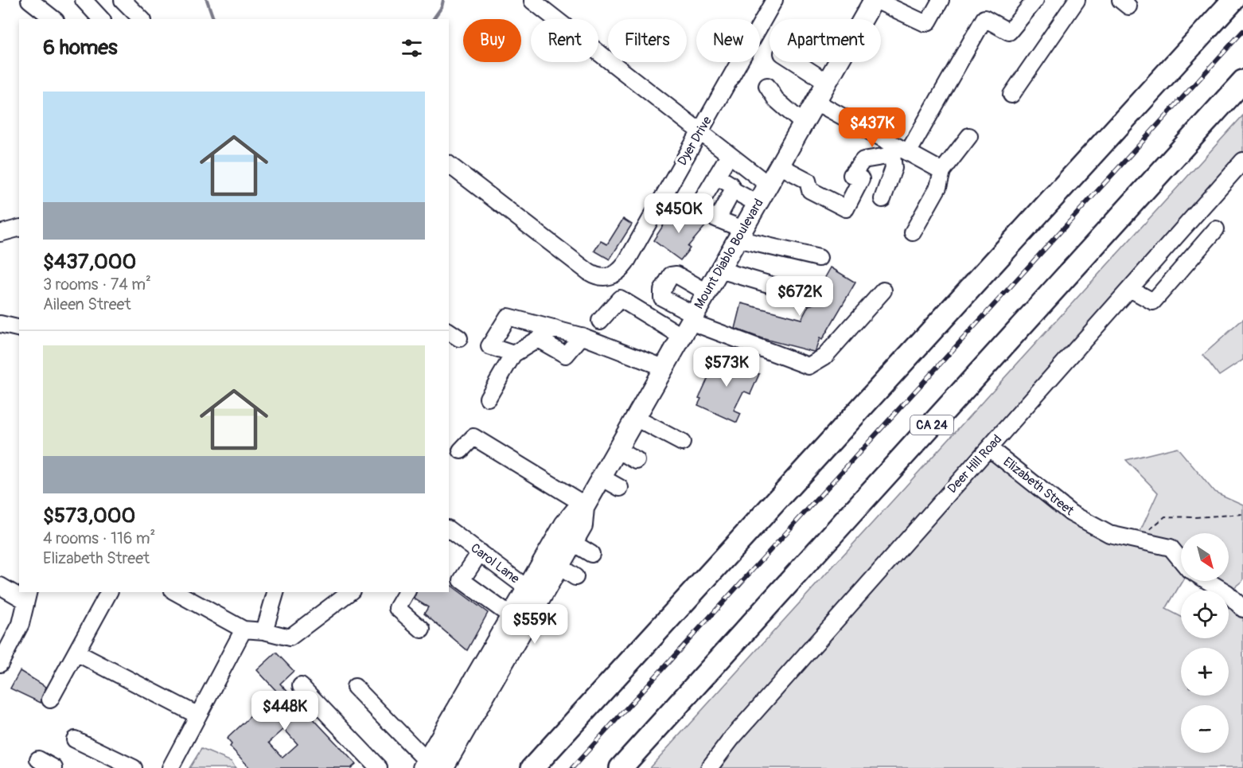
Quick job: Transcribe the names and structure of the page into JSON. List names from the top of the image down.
{
  "streets": {
    "highway": ["CA 24"],
    "main road": ["Mount Diablo Boulevard"],
    "street": [
      "Dyer Drive",
      "Deer Hill Road",
      "Elizabeth Street",
      "Carol Lane"
    ]
  },
  "crossings": [
    ["Mount Diablo Boulevard", "Carol Lane"],
    ["Deer Hill Road", "Elizabeth Street"]
  ],
  "north": "bottom right",
  "page": {
    "chip": [
      "Buy",
      "Rent",
      "Filters",
      "New",
      "Apartment"
    ],
    "heading": "6 homes",
    "list": [
      {
        "name": "$437,000",
        "note": "3 rooms · 74 m² · Aileen Street"
      },
      {
        "name": "$573,000",
        "note": "4 rooms · 116 m² · Elizabeth Street"
      }
    ],
    "price": [
      "$437K",
      "$450K",
      "$672K",
      "$573K",
      "$559K",
      "$448K"
    ],
    "map_buttons": ["+", "−"]
  }
}
